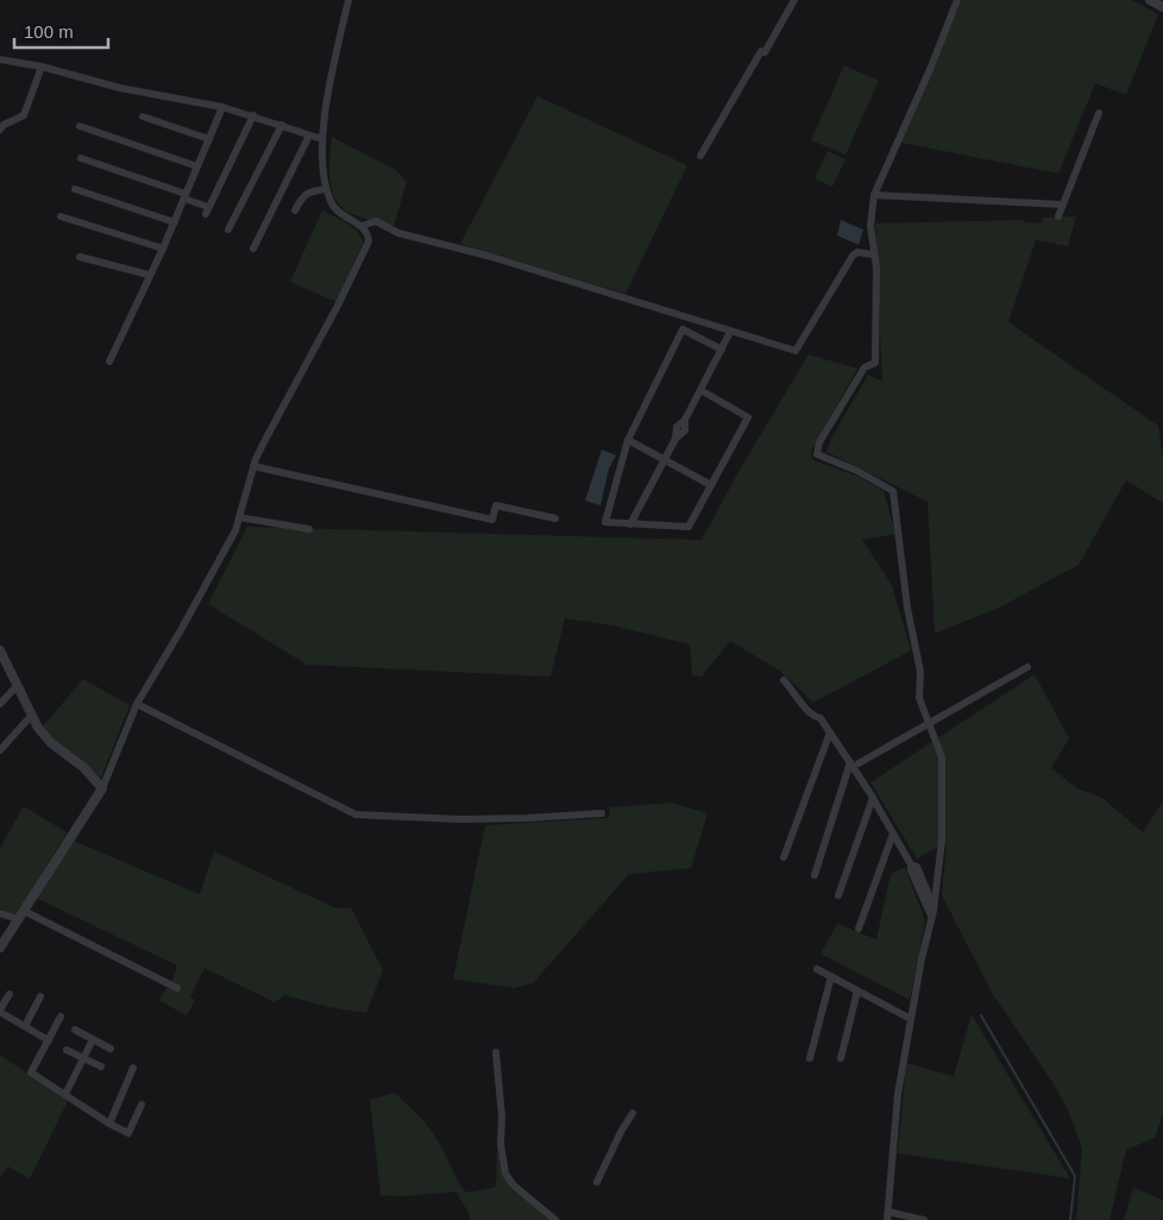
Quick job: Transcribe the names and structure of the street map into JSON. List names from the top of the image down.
{
  "scale_bar": "100 m"
}
